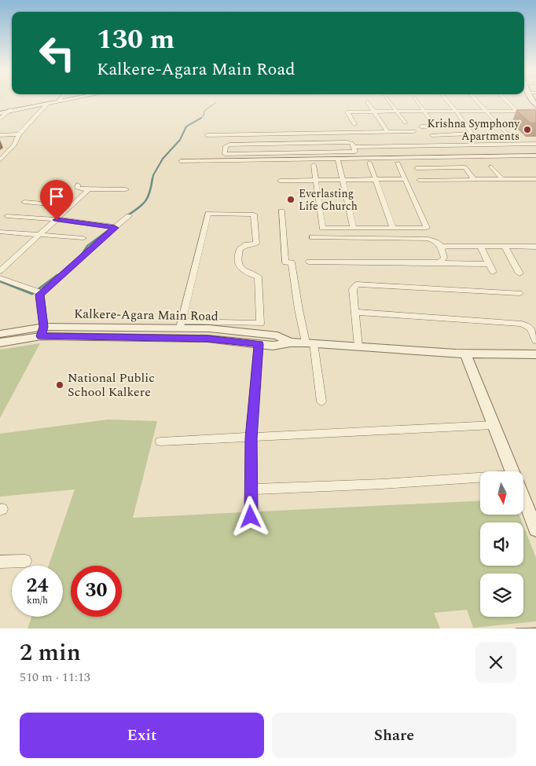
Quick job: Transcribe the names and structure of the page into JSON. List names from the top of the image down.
{
  "streets": {
    "street": ["Kalkere-Agara Main Road"]
  },
  "places": ["Krishna Symphony Apartments", "Everlasting Life Church", "National Public School Kalkere"],
  "north": "bottom",
  "page": {
    "turn": ["130 m", "Kalkere-Agara Main Road"],
    "speed": "24 km/h",
    "limit": "30",
    "heading": ["2 min", "510 m · 11:13"],
    "buttons": ["Exit", "Share"]
  }
}
